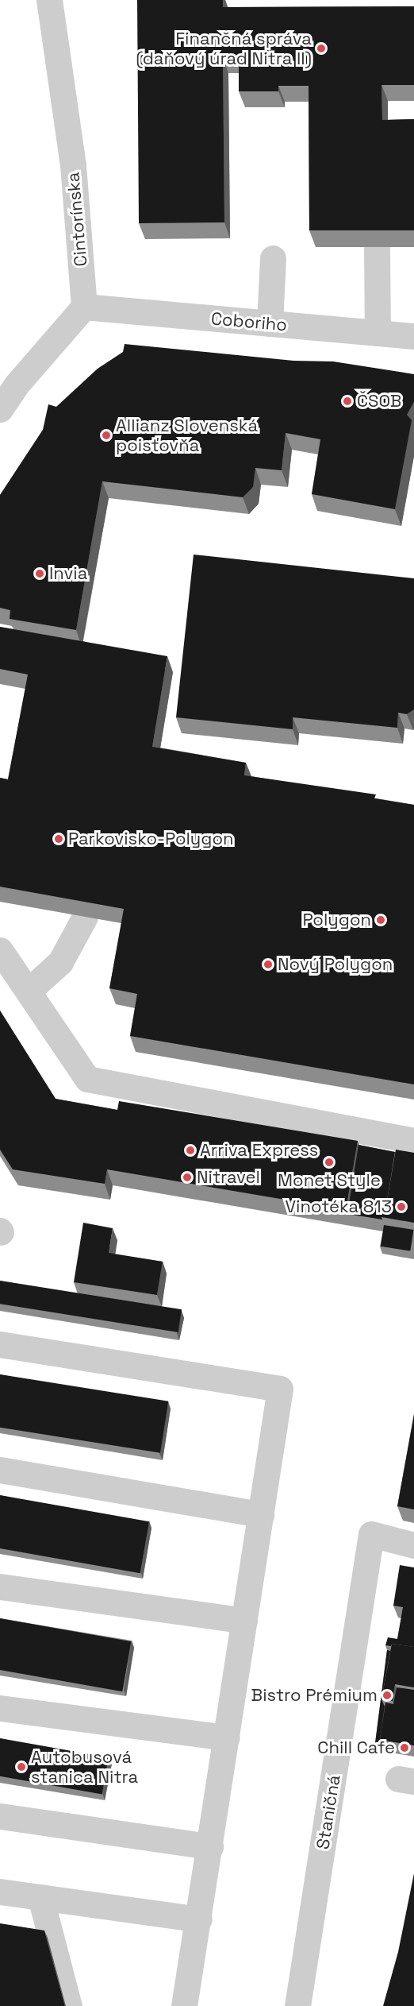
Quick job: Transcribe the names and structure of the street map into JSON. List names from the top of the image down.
{
  "streets": {
    "street": ["Cintorínska", "Coboriho", "Staničná"]
  },
  "crossings": [
    ["Cintorínska", "Coboriho"]
  ],
  "places": [
    "Finančná správa (daňový úrad Nitra II)",
    "ČSOB",
    "Allianz Slovenská poisťovňa",
    "Invia",
    "Parkovisko-Polygon",
    "Polygon",
    "Nový Polygon",
    "Arriva Express",
    "Monet Style",
    "Nitravel",
    "Vinotéka 813",
    "Bistro Prémium",
    "Chill Cafe",
    "Autobusová stanica Nitra"
  ]
}
